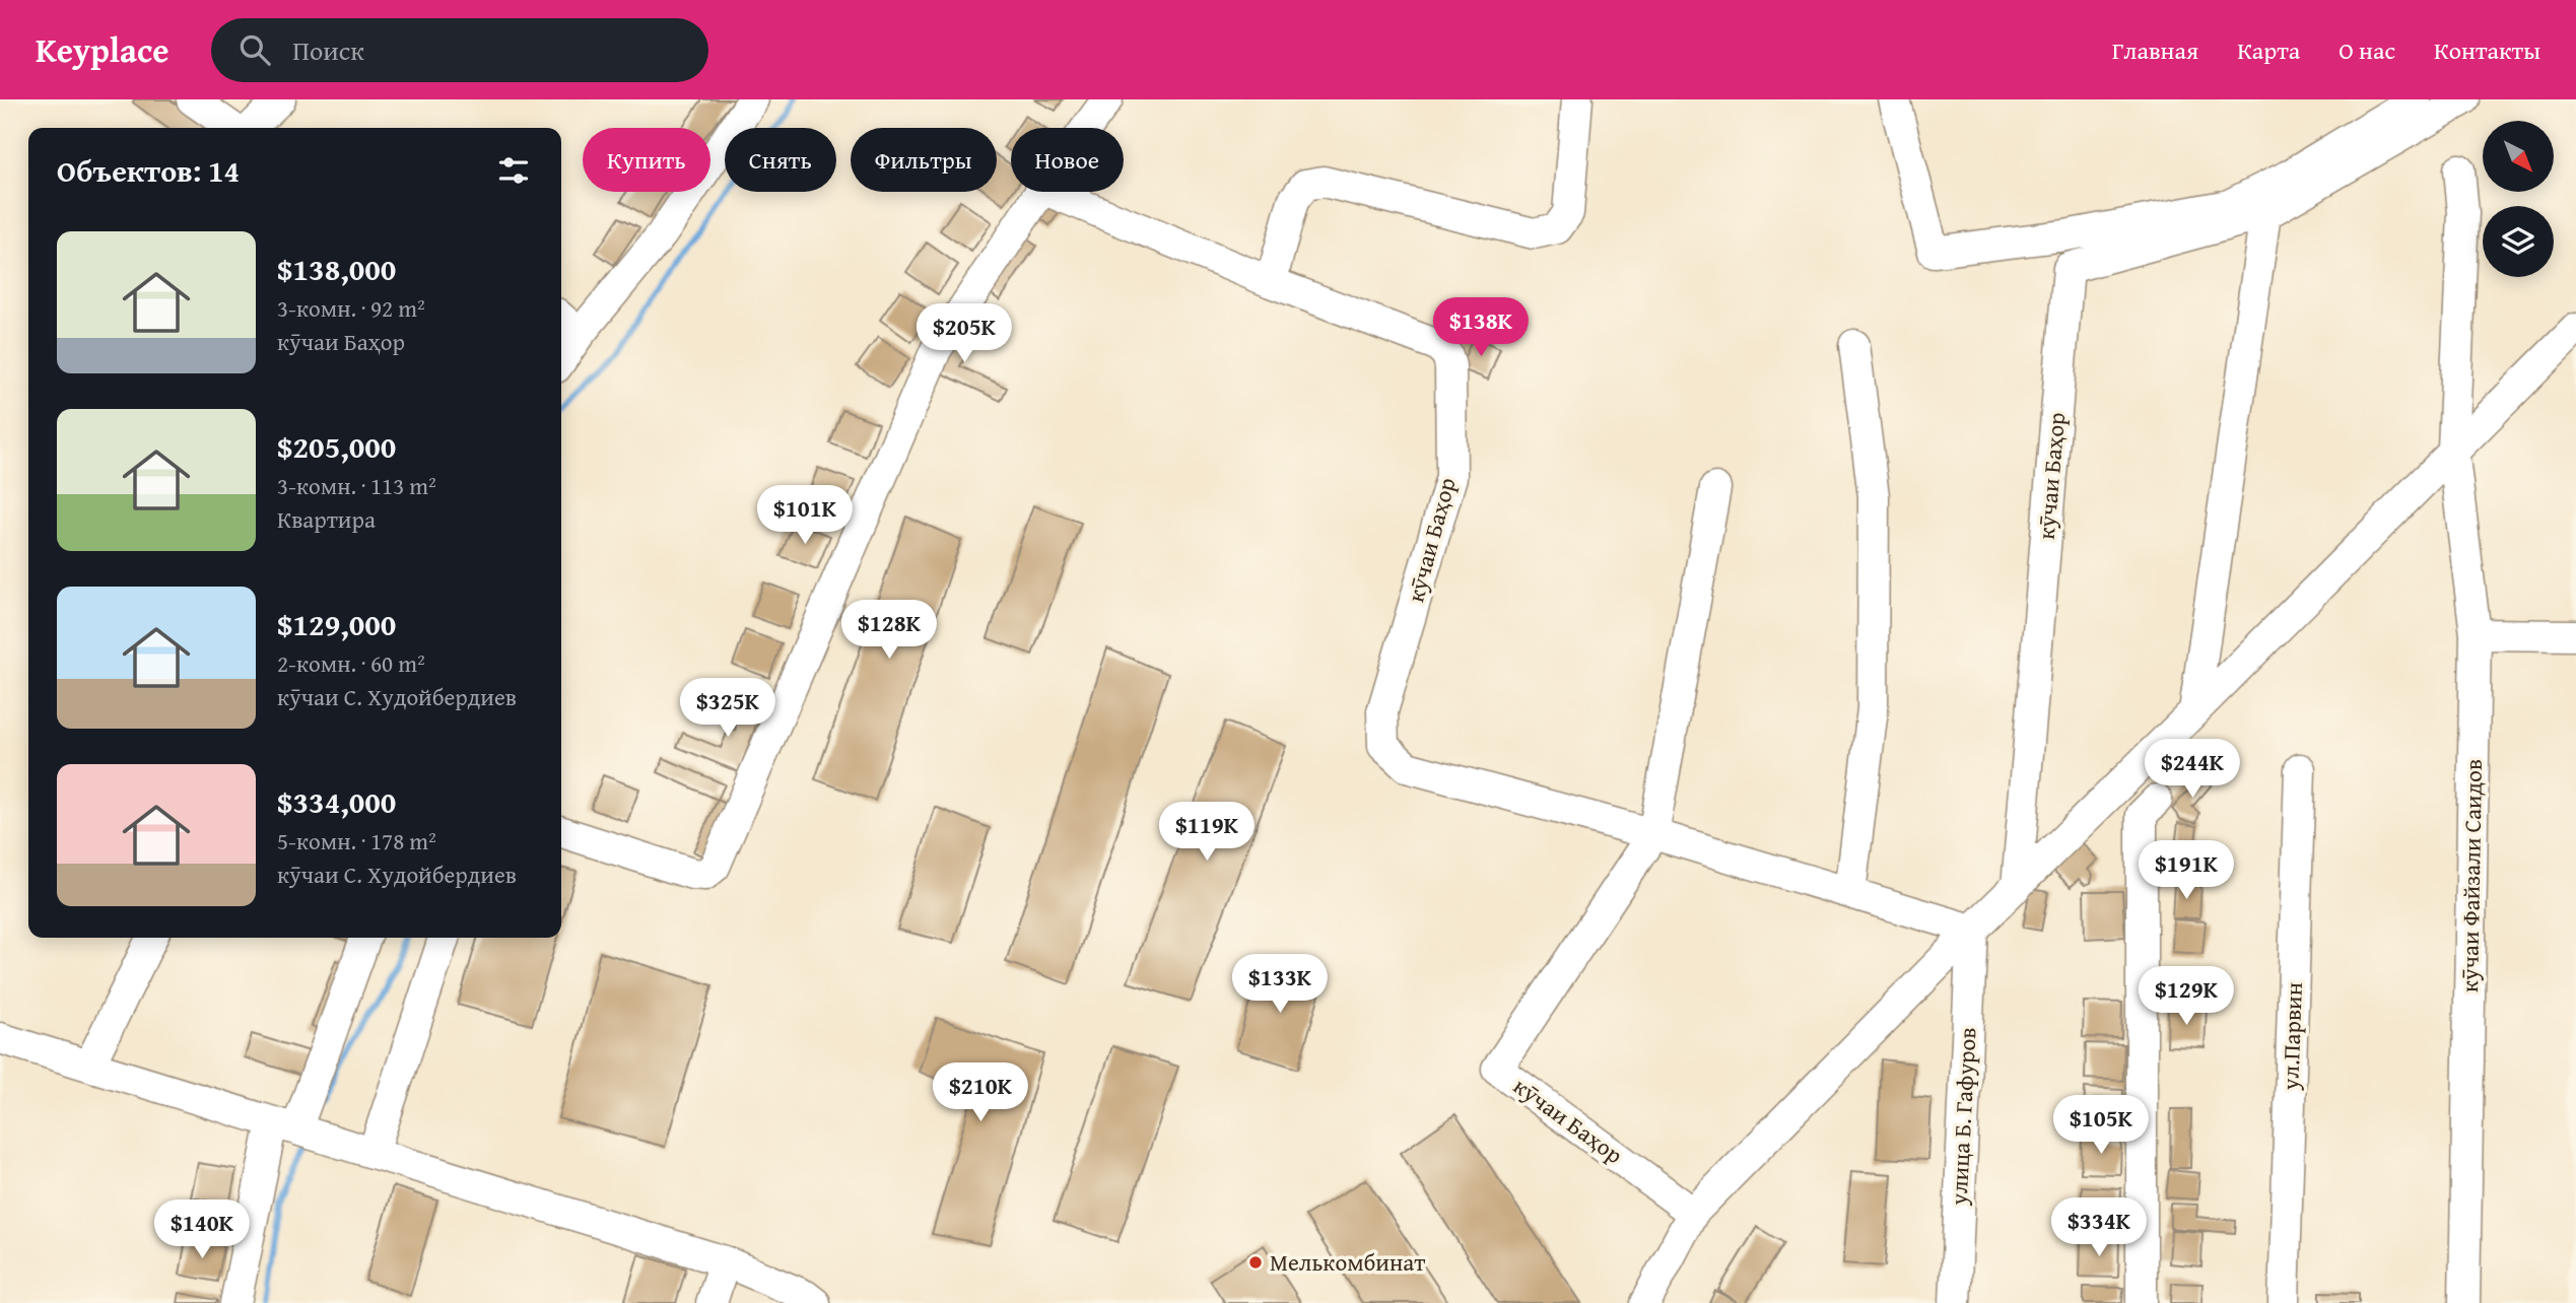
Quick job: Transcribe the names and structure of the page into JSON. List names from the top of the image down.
{
  "streets": {
    "street": [
      "кӯчаи Баҳор",
      "кӯчаи Файзали Саидов",
      "ул.Парвин",
      "улица Б. Гафуров"
    ]
  },
  "crossings": [
    ["кӯчаи Баҳор", "улица Б. Гафуров"]
  ],
  "places": ["Мелькомбинат"],
  "north": "bottom right",
  "page": {
    "header": "Keyplace",
    "search": "Поиск",
    "nav": [
      "Главная",
      "Карта",
      "О нас",
      "Контакты"
    ],
    "chip": [
      "Купить",
      "Снять",
      "Фильтры",
      "Новое"
    ],
    "heading": "Объектов: 14",
    "list": [
      {
        "name": "$138,000",
        "note": "3-комн. · 92 m² · кӯчаи Баҳор"
      },
      {
        "name": "$205,000",
        "note": "3-комн. · 113 m² · Квартира"
      },
      {
        "name": "$129,000",
        "note": "2-комн. · 60 m² · кӯчаи С. Худойбердиев"
      },
      {
        "name": "$334,000",
        "note": "5-комн. · 178 m² · кӯчаи С. Худойбердиев"
      }
    ],
    "price": [
      "$138K",
      "$205K",
      "$101K",
      "$128K",
      "$325K",
      "$244K",
      "$119K",
      "$191K",
      "$133K",
      "$129K",
      "$210K",
      "$105K",
      "$334K",
      "$140K"
    ]
  }
}
